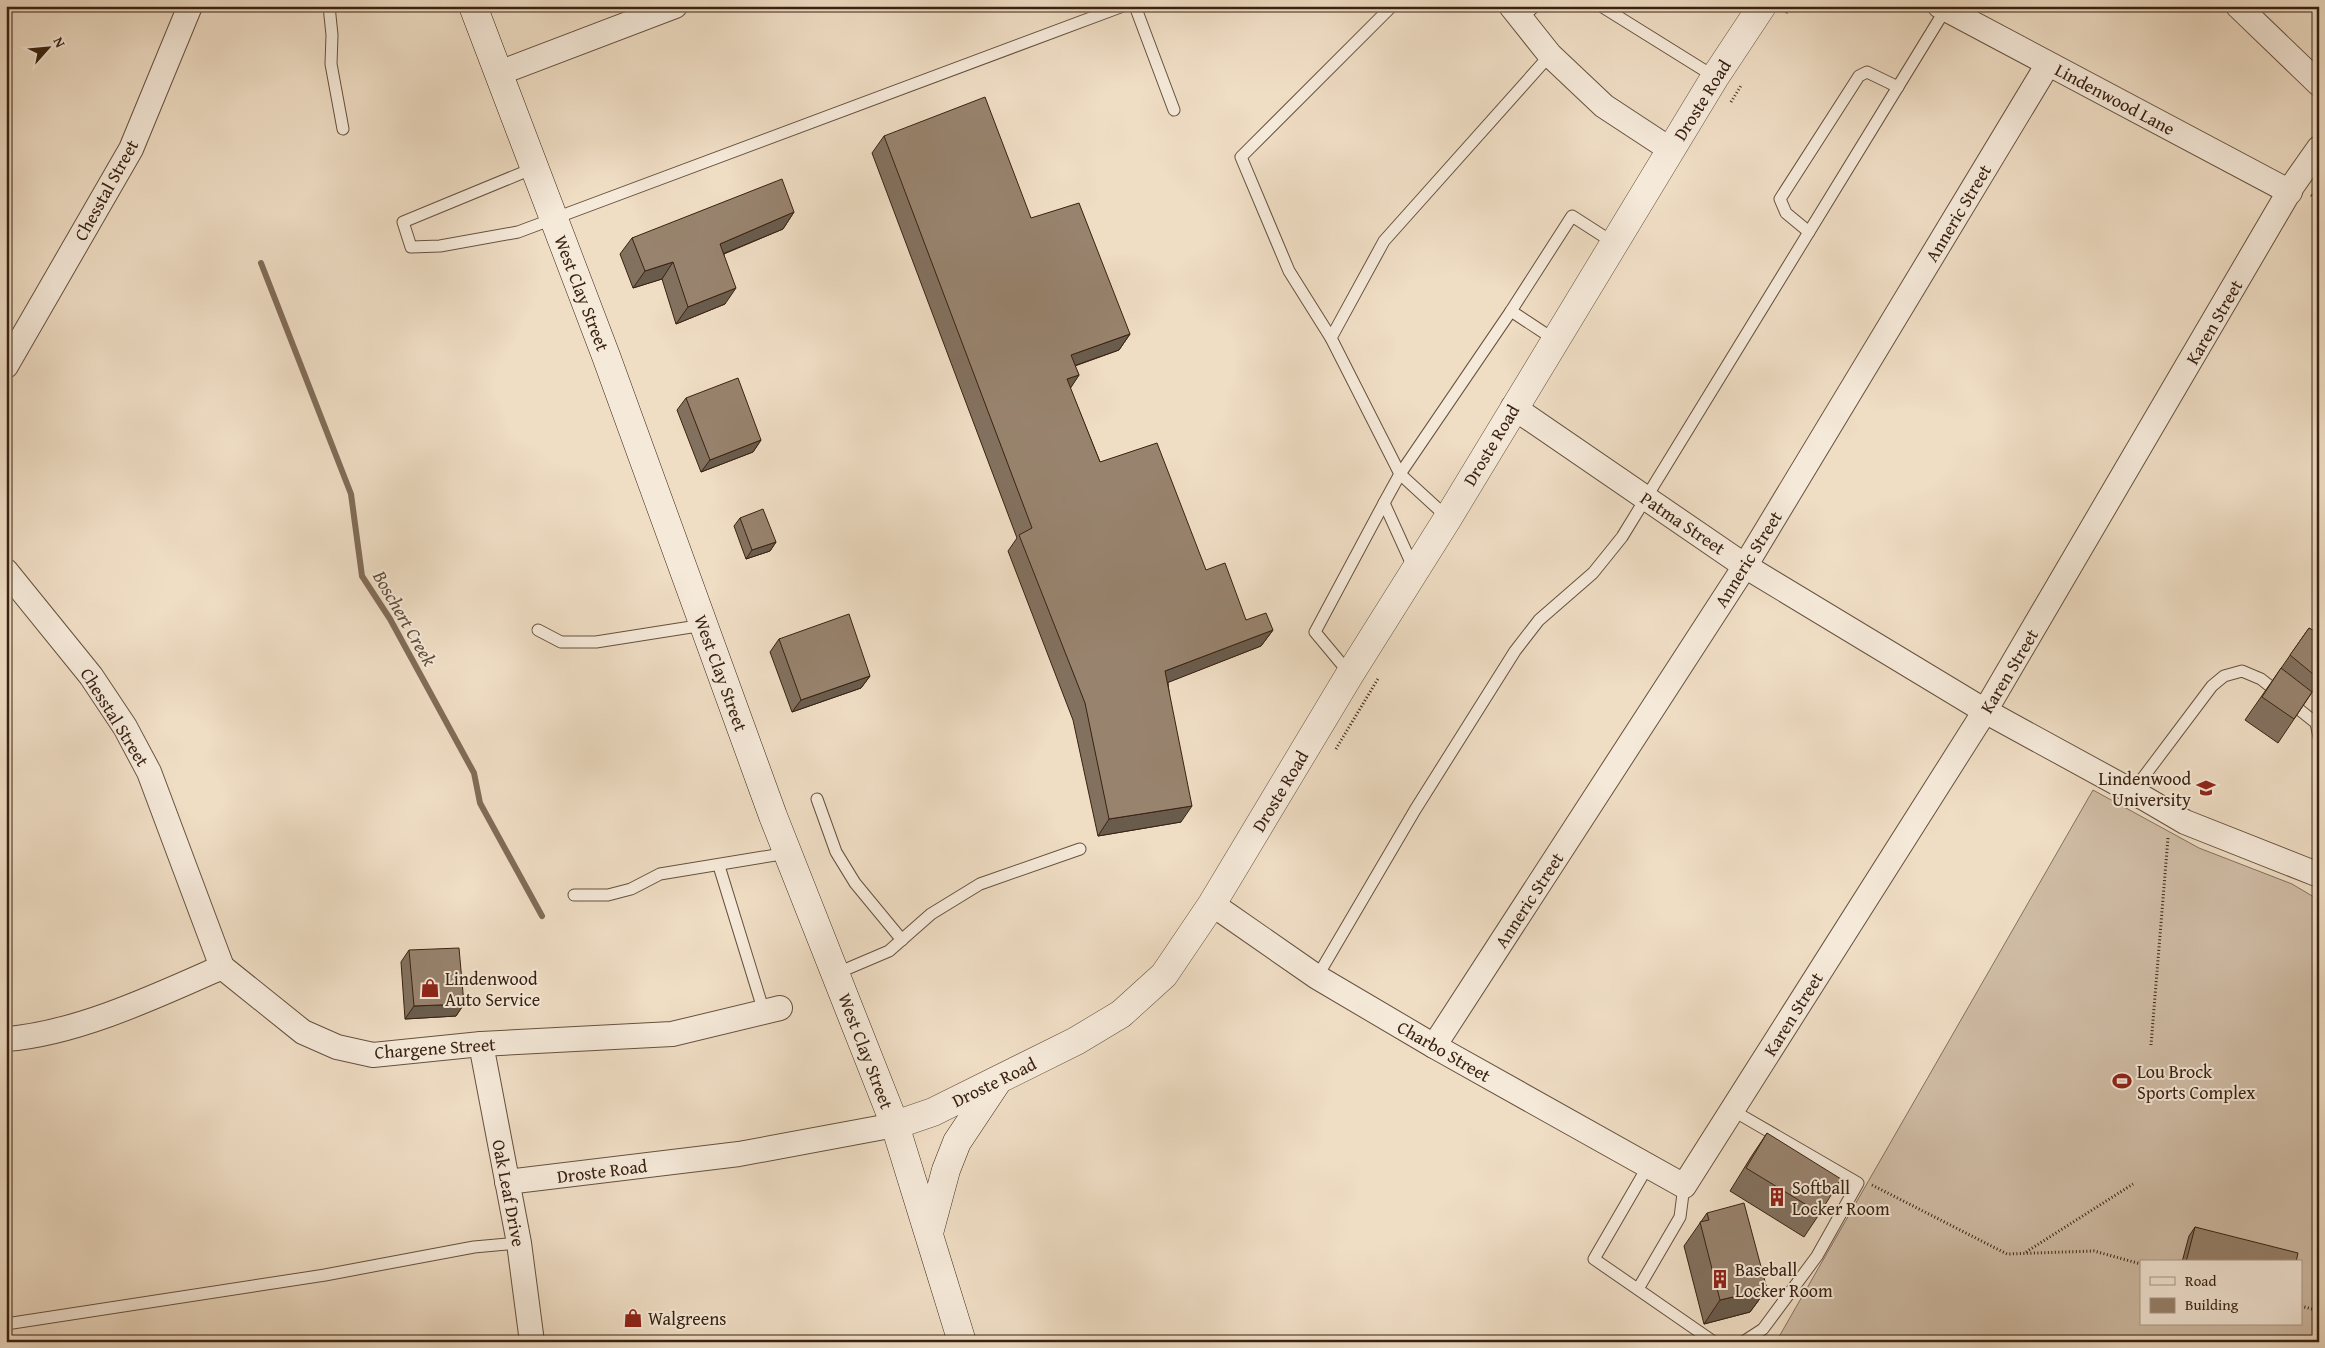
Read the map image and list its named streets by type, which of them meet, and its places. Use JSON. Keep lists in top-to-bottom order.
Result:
{
  "streets": {
    "main road": ["Droste Road", "West Clay Street"],
    "street": [
      "Lindenwood Lane",
      "Chesstal Street",
      "Anneric Street",
      "Karen Street",
      "Patma Street",
      "Chargene Street",
      "Charbo Street",
      "Oak Leaf Drive"
    ]
  },
  "crossings": [
    ["Lindenwood Lane", "Anneric Street"],
    ["Lindenwood Lane", "Karen Street"],
    ["Droste Road", "West Clay Street"],
    ["Droste Road", "Patma Street"],
    ["Droste Road", "Charbo Street"],
    ["Droste Road", "Oak Leaf Drive"],
    ["Chesstal Street", "Chargene Street"],
    ["Anneric Street", "Patma Street"],
    ["Anneric Street", "Charbo Street"],
    ["Karen Street", "Patma Street"],
    ["Karen Street", "Charbo Street"],
    ["Chargene Street", "Oak Leaf Drive"]
  ],
  "water": ["Boschert Creek"],
  "places": {
    "school or university": ["Lindenwood University"],
    "shop": ["Lindenwood Auto Service", "Walgreens"],
    "sports": ["Lou Brock Sports Complex"],
    "building": ["Softball Locker Room", "Baseball Locker Room"]
  },
  "legend": ["Road", "Building"],
  "north": "top right"
}
